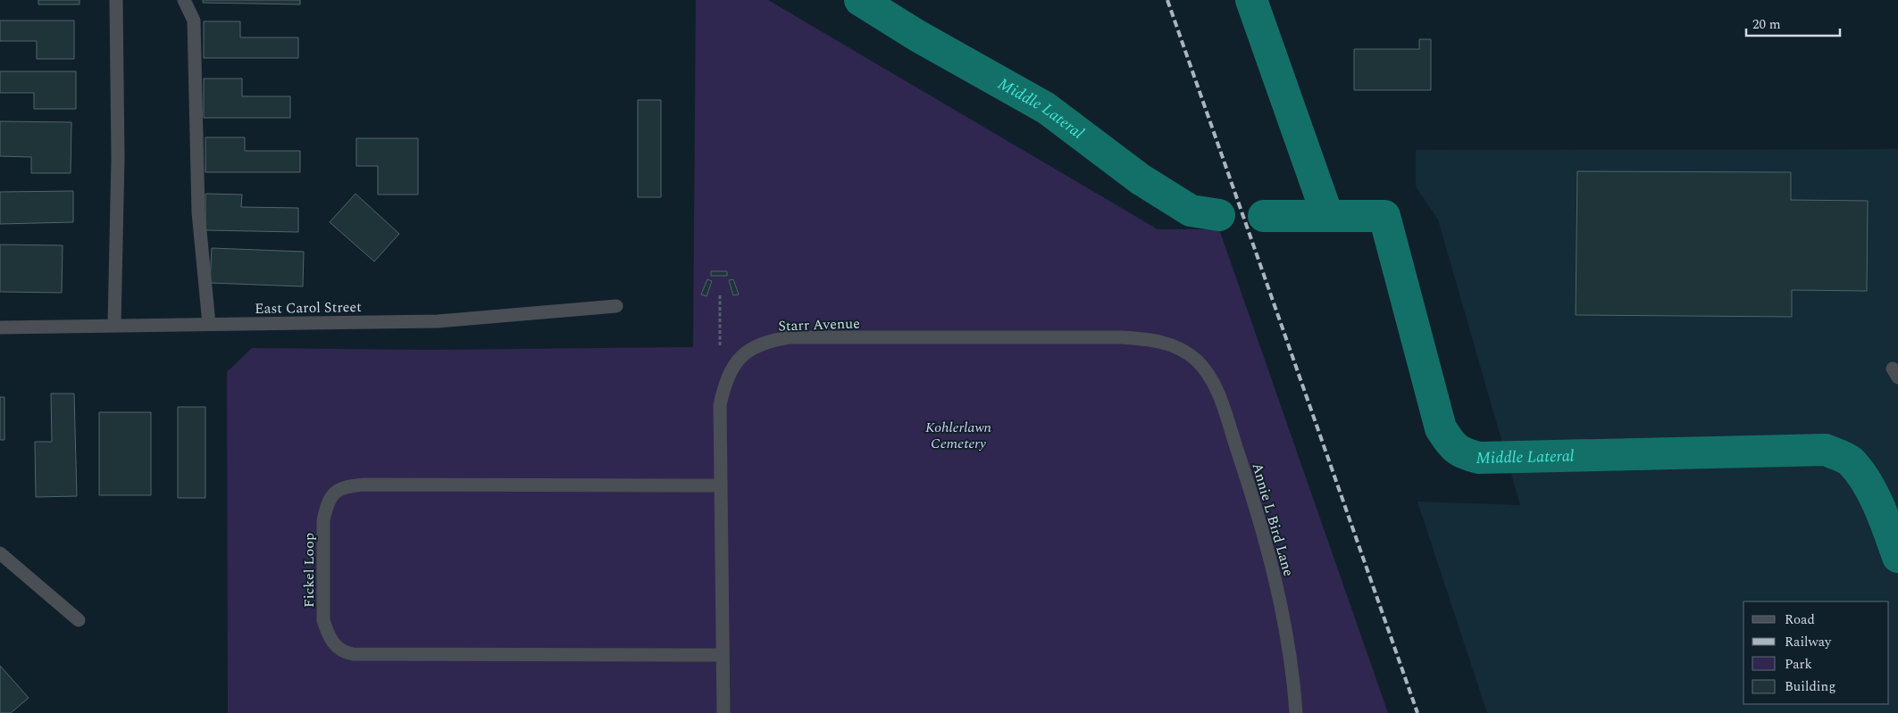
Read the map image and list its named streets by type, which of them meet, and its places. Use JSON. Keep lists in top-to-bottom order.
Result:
{
  "streets": {
    "street": [
      "East Carol Street",
      "Starr Avenue",
      "Annie L Bird Lane",
      "Fickel Loop"
    ]
  },
  "crossings": [
    ["Starr Avenue", "Annie L Bird Lane"],
    ["Starr Avenue", "Fickel Loop"]
  ],
  "water": ["Middle Lateral"],
  "parks": ["Kohlerlawn Cemetery"],
  "legend": [
    "Road",
    "Railway",
    "Park",
    "Building"
  ],
  "scale_bar": "20 m"
}
